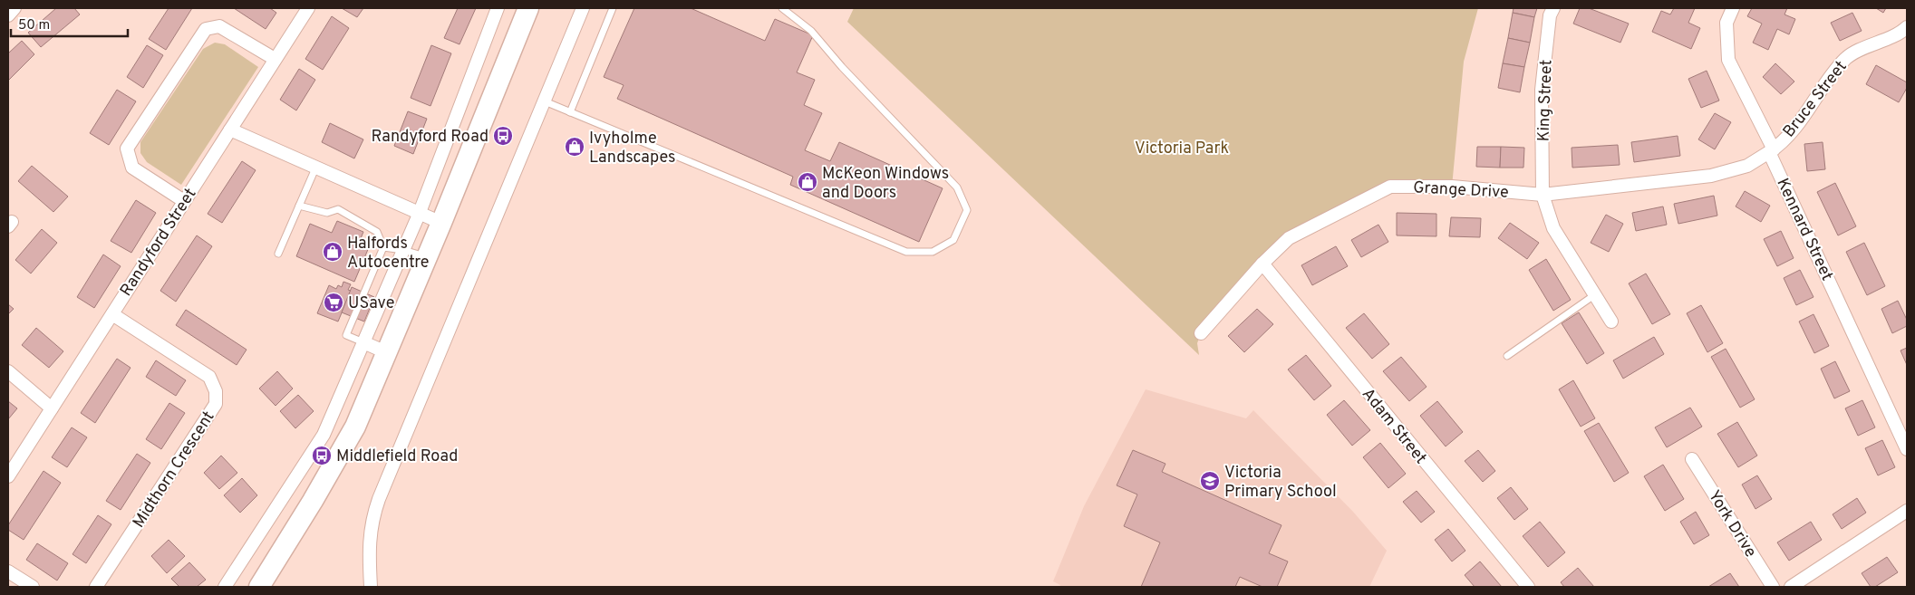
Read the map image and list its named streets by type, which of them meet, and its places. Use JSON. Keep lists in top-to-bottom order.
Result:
{
  "streets": {
    "street": [
      "Bruce Street",
      "King Street",
      "Grange Drive",
      "Kennard Street",
      "Randyford Street",
      "Adam Street",
      "Midthorn Crescent",
      "York Drive"
    ]
  },
  "crossings": [
    ["Bruce Street", "Grange Drive"],
    ["Bruce Street", "Kennard Street"],
    ["King Street", "Grange Drive"],
    ["Grange Drive", "Kennard Street"],
    ["Grange Drive", "Adam Street"],
    ["Randyford Street", "Midthorn Crescent"]
  ],
  "parks": ["Victoria Park"],
  "places": {
    "bus stop": ["Randyford Road", "Middlefield Road"],
    "shop": ["Ivyholme Landscapes", "McKeon Windows and Doors", "Halfords Autocentre"],
    "supermarket": ["USave"],
    "school or university": ["Victoria Primary School"]
  },
  "scale_bar": "50 m"
}
